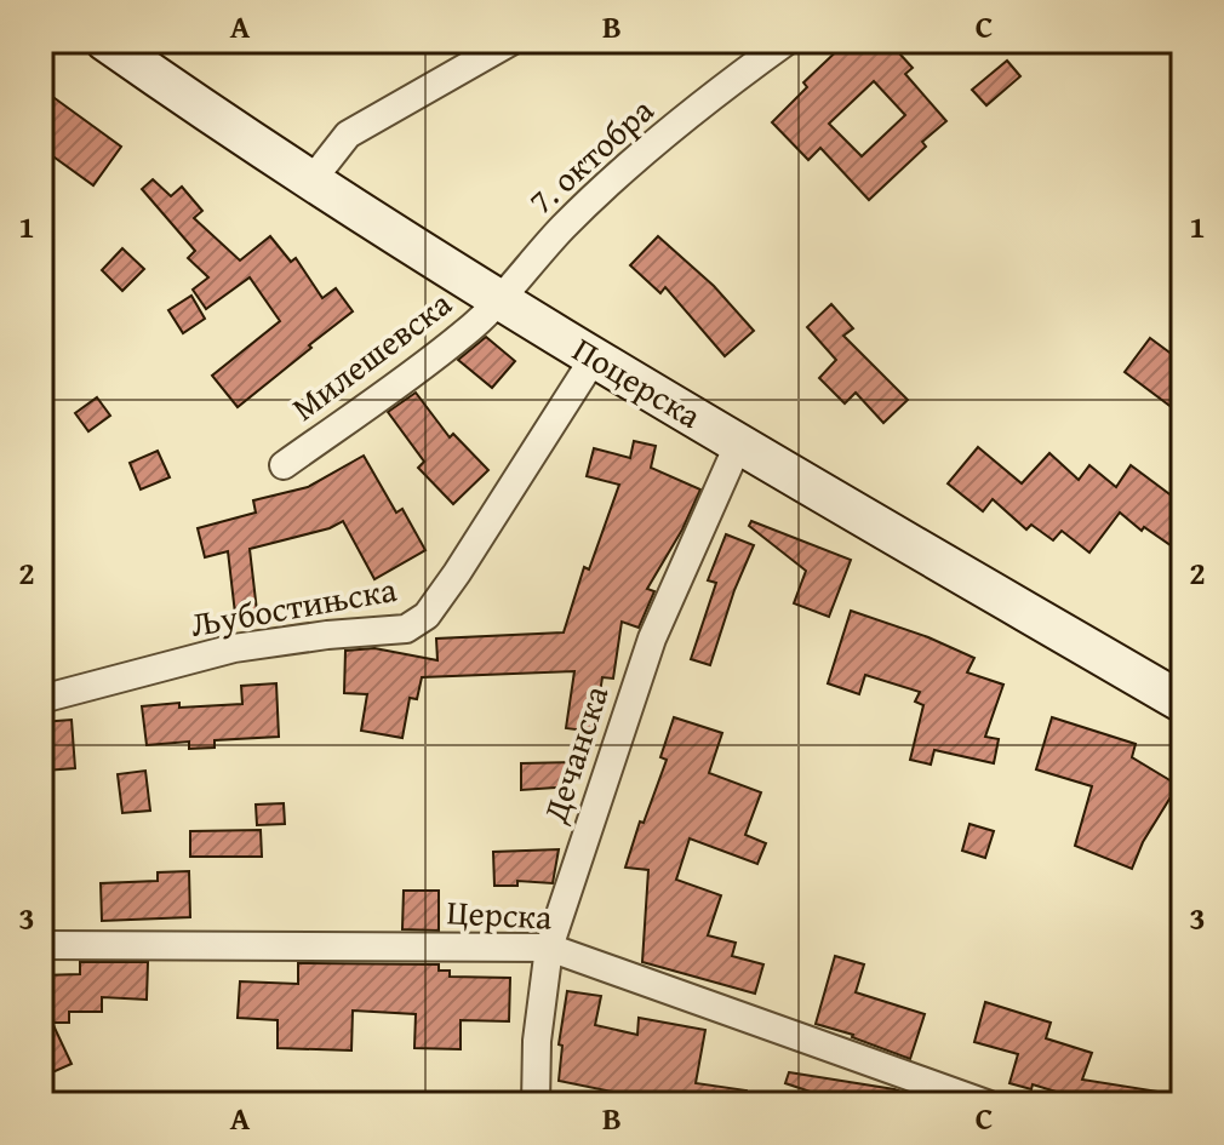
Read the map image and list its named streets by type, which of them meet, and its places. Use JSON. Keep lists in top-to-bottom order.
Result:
{
  "streets": {
    "main road": ["Поцерска"],
    "street": [
      "7. октобра",
      "Милешевска",
      "Љубостињска",
      "Дечанска",
      "Церска"
    ]
  },
  "crossings": [
    ["7. октобра", "Милешевска"],
    ["7. октобра", "Поцерска"],
    ["Милешевска", "Поцерска"],
    ["Поцерска", "Љубостињска"],
    ["Поцерска", "Дечанска"],
    ["Дечанска", "Церска"]
  ],
  "grid": {
    "columns": ["A", "B", "C"],
    "rows": ["1", "2", "3"]
  }
}
